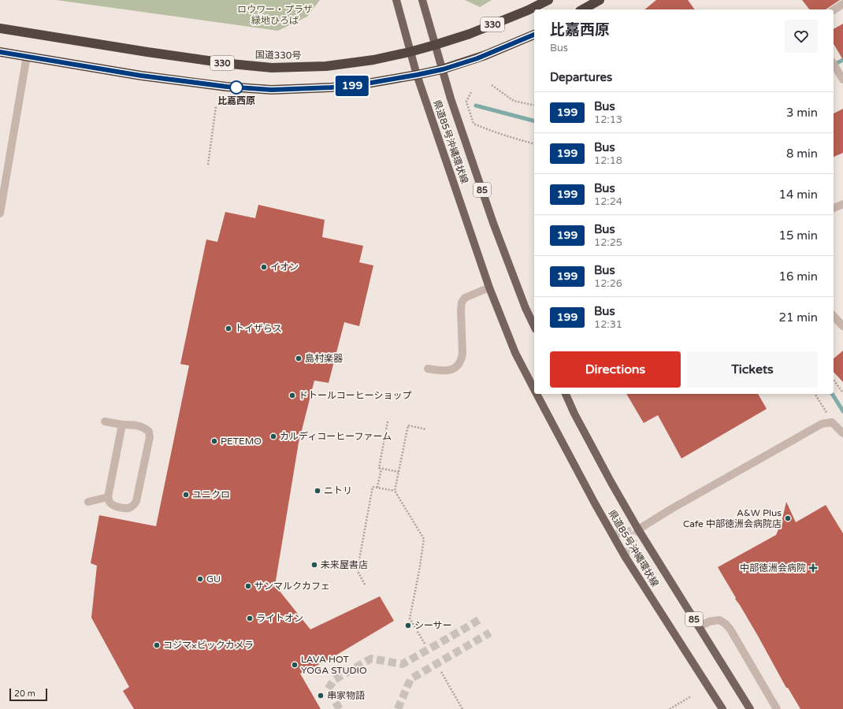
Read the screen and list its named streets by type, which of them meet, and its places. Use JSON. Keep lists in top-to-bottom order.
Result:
{
  "streets": {
    "highway": ["330", "国道330号"],
    "main road": ["県道85号沖縄環状線", "85"]
  },
  "crossings": [
    ["国道330号", "県道85号沖縄環状線"]
  ],
  "parks": ["ロウワー・プラザ 緑地ひろば"],
  "places": {
    "other": [
      "比嘉西原",
      "イオン",
      "トイザらス",
      "島村楽器",
      "ドトールコーヒーショップ",
      "カルディコーヒーファーム",
      "PETEMO",
      "ニトリ",
      "ユニクロ",
      "A&W Plus Cafe 中部徳洲会病院店",
      "未来屋書店",
      "GU",
      "サンマルクカフェ",
      "ライトオン",
      "シーサー",
      "コジマ×ビックカメラ",
      "LAVA HOT YOGA STUDIO",
      "串家物語"
    ],
    "health": ["中部徳洲会病院"]
  },
  "lines": ["bus line 199"],
  "scale_bar": "20 m",
  "page": {
    "on_map": "199",
    "heading": [
      ["比嘉西原", "Bus"],
      "Departures"
    ],
    "list": [
      {
        "mark": "199",
        "name": "Bus",
        "note": "12:13",
        "value": "3 min"
      },
      {
        "mark": "199",
        "name": "Bus",
        "note": "12:18",
        "value": "8 min"
      },
      {
        "mark": "199",
        "name": "Bus",
        "note": "12:24",
        "value": "14 min"
      },
      {
        "mark": "199",
        "name": "Bus",
        "note": "12:25",
        "value": "15 min"
      },
      {
        "mark": "199",
        "name": "Bus",
        "note": "12:26",
        "value": "16 min"
      },
      {
        "mark": "199",
        "name": "Bus",
        "note": "12:31",
        "value": "21 min"
      }
    ],
    "buttons": ["Directions", "Tickets"],
    "scale": "20 m"
  }
}
